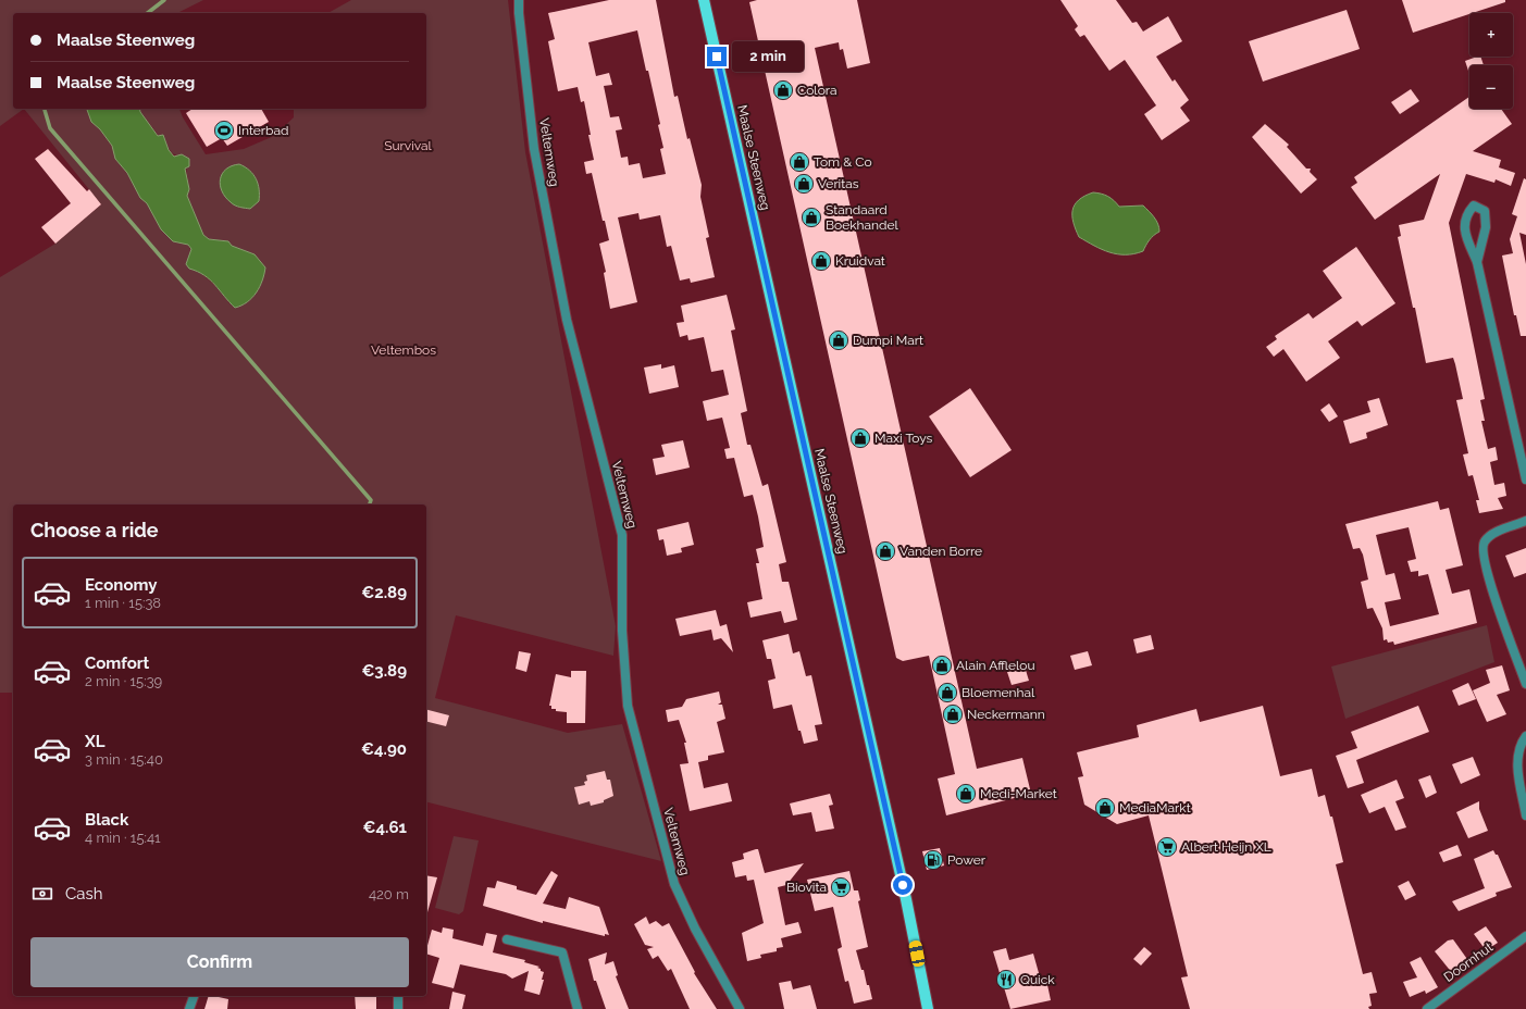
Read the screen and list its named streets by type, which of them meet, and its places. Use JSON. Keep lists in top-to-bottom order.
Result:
{
  "streets": {
    "main road": ["Maalse Steenweg"],
    "street": ["Veltemweg", "Doornhut"]
  },
  "parks": ["Survival", "Veltembos"],
  "places": {
    "shop": [
      "Colora",
      "Tom & Co",
      "Veritas",
      "Standaard Boekhandel",
      "Kruidvat",
      "Dumpi Mart",
      "Maxi Toys",
      "Vanden Borre",
      "Alain Afflelou",
      "Bloemenhal",
      "Neckermann",
      "Medi-Market",
      "MediaMarkt"
    ],
    "sports": ["Interbad"],
    "supermarket": ["Albert Heijn XL", "Biovita"],
    "fuel station": ["Power"],
    "restaurant": ["Quick"]
  },
  "page": {
    "map_buttons": ["+", "−"],
    "banner": ["Maalse Steenweg", "Maalse Steenweg"],
    "bubble": "2 min",
    "heading": "Choose a ride",
    "list": [
      {
        "name": "Economy",
        "note": "1 min · 15:38",
        "value": "€2.89"
      },
      {
        "name": "Comfort",
        "note": "2 min · 15:39",
        "value": "€3.89"
      },
      {
        "name": "XL",
        "note": "3 min · 15:40",
        "value": "€4.90"
      },
      {
        "name": "Black",
        "note": "4 min · 15:41",
        "value": "€4.61"
      }
    ],
    "pay": ["Cash", "420 m"],
    "buttons": "Confirm"
  }
}
